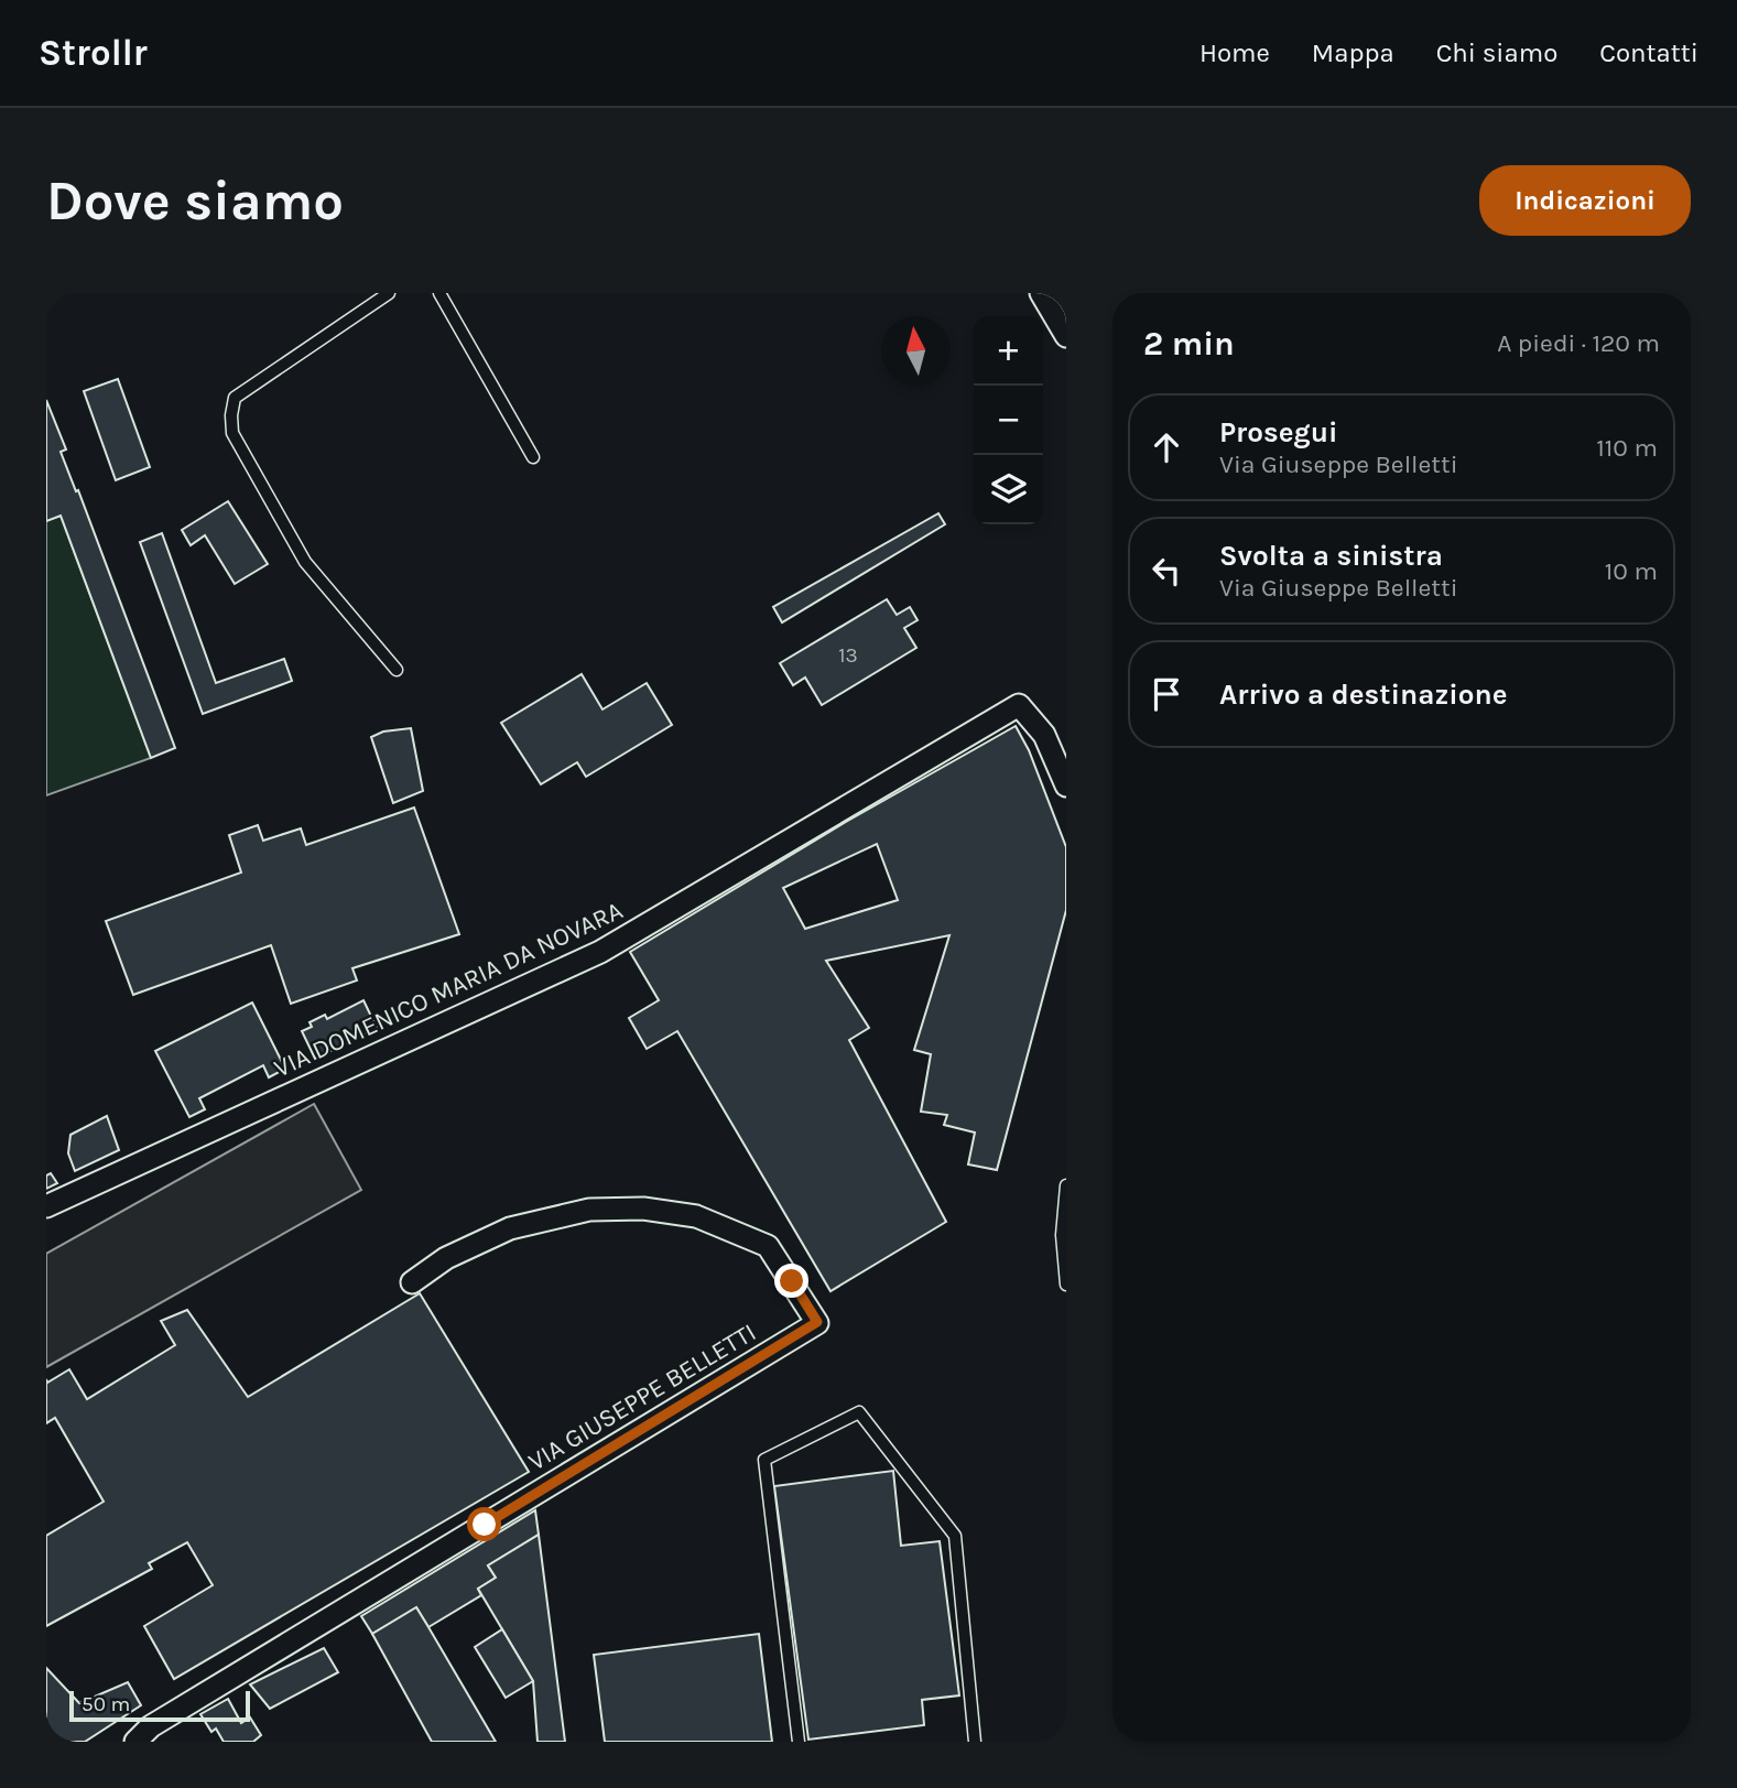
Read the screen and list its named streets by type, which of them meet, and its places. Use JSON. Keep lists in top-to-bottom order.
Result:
{
  "streets": {
    "street": ["VIA DOMENICO MARIA DA NOVARA", "VIA GIUSEPPE BELLETTI"]
  },
  "house_numbers": ["13"],
  "scale_bar": "50 m",
  "north": "top",
  "page": {
    "header": "Strollr",
    "nav": [
      "Home",
      "Mappa",
      "Chi siamo",
      "Contatti"
    ],
    "buttons": "Indicazioni",
    "title": "Dove siamo",
    "heading": ["2 min", "A piedi · 120 m"],
    "map_buttons": ["+", "−"],
    "list": [
      ["Prosegui", "Via Giuseppe Belletti", "110 m"],
      ["Svolta a sinistra", "Via Giuseppe Belletti", "10 m"],
      "Arrivo a destinazione"
    ],
    "scale": "50 m"
  }
}
